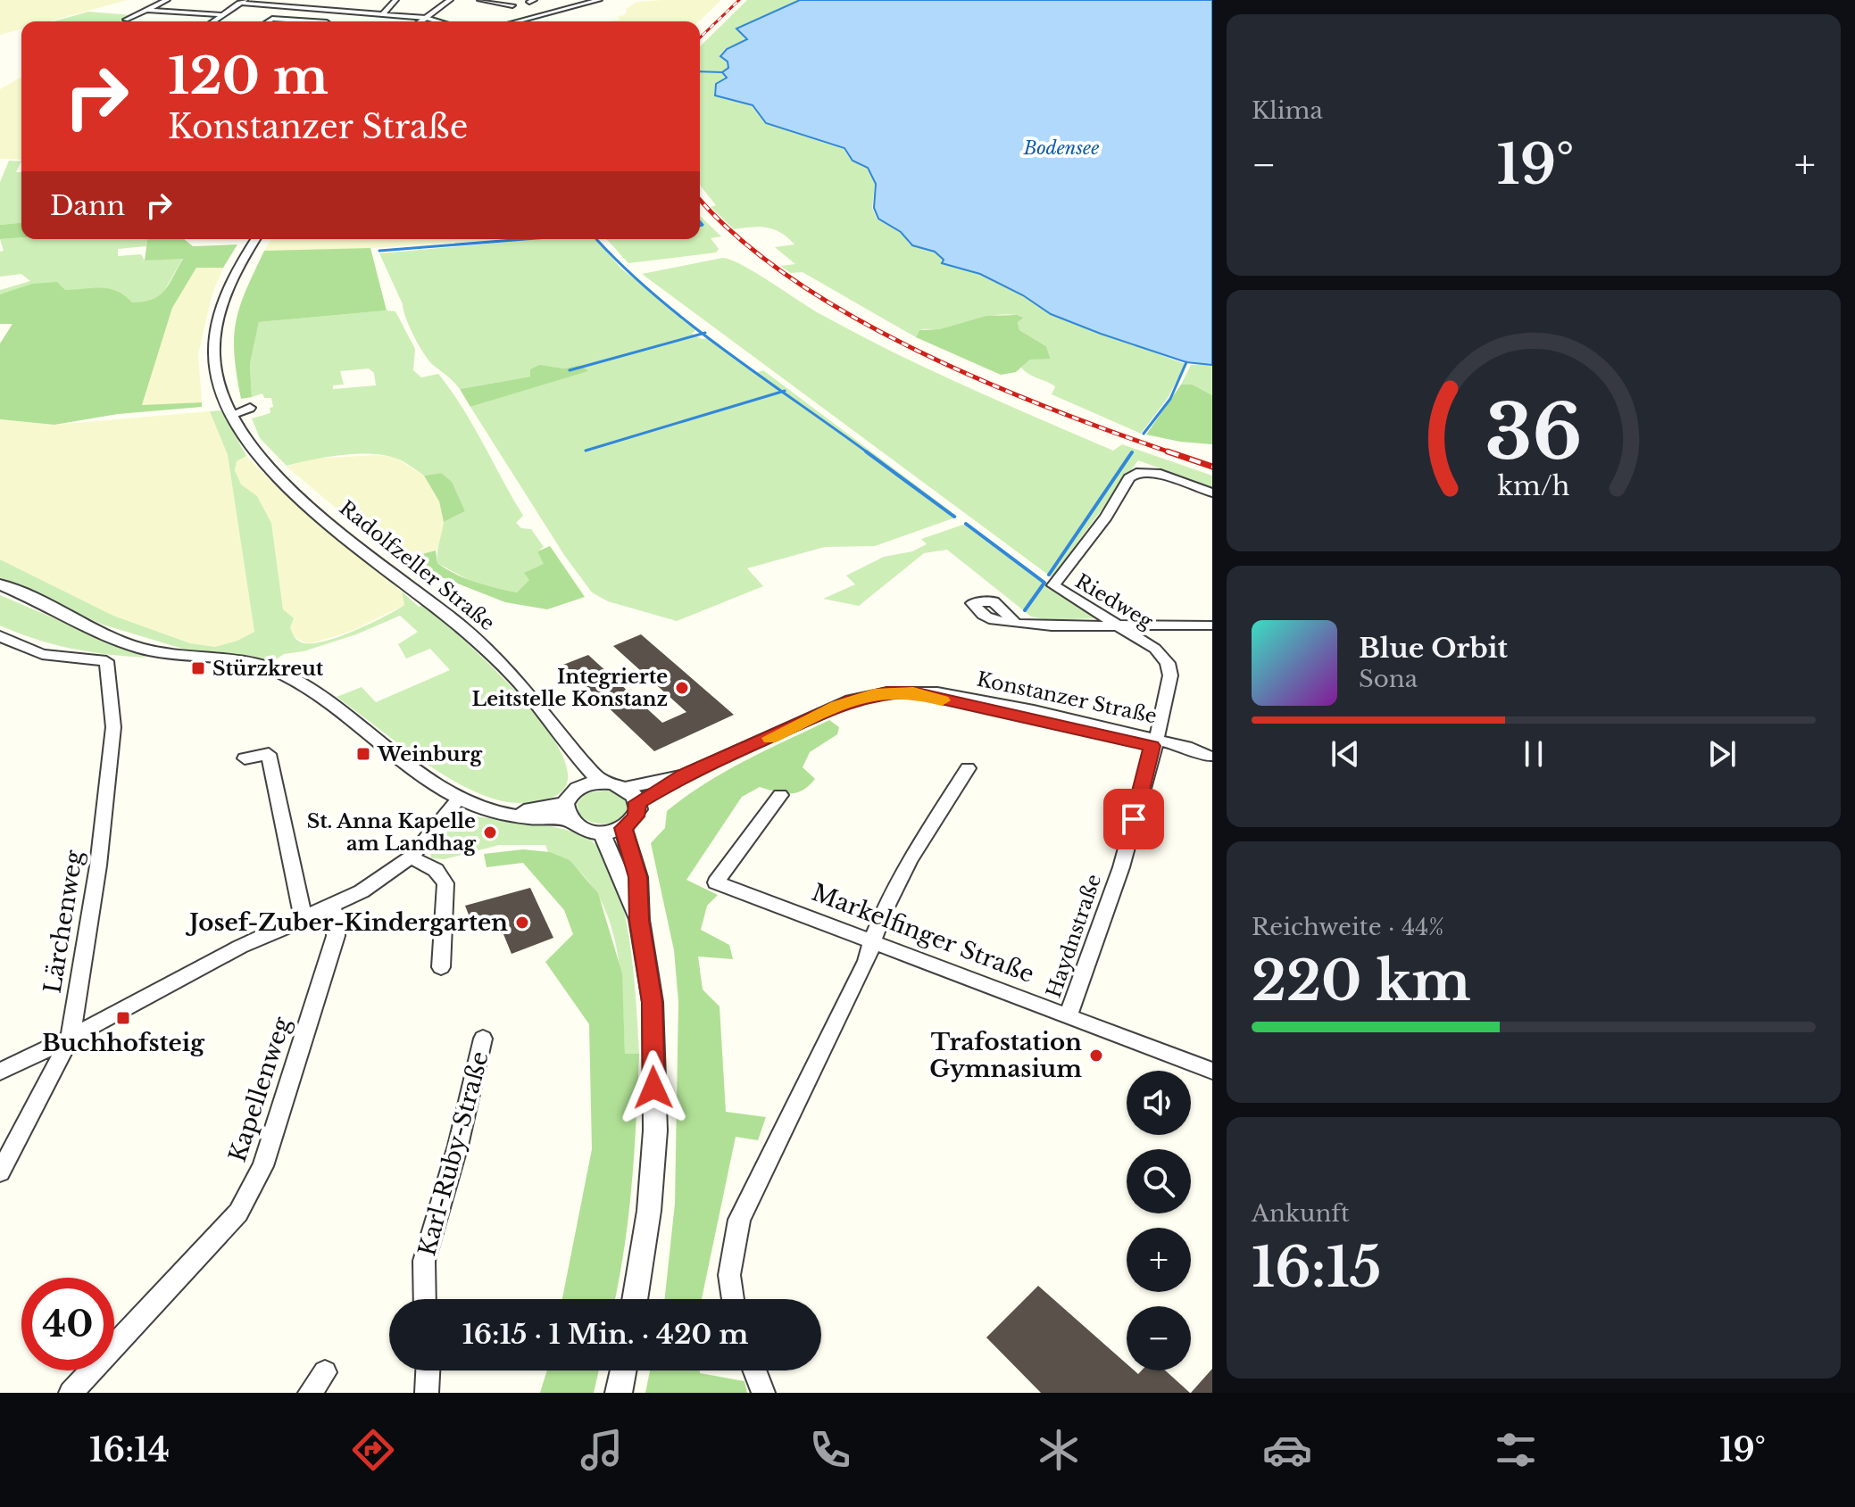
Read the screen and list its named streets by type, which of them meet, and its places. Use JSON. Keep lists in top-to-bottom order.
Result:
{
  "streets": {
    "street": [
      "Radolfzeller Straße",
      "Riedweg",
      "Konstanzer Straße",
      "Lärchenweg",
      "Markelfinger Straße",
      "Haydnstraße",
      "Kapellenweg",
      "Karl-Ruby-Straße"
    ]
  },
  "crossings": [
    ["Radolfzeller Straße", "Konstanzer Straße"],
    ["Riedweg", "Konstanzer Straße"],
    ["Riedweg", "Haydnstraße"],
    ["Konstanzer Straße", "Haydnstraße"],
    ["Markelfinger Straße", "Haydnstraße"]
  ],
  "water": ["Bodensee"],
  "places": {
    "transit": ["Stürzkreut", "Weinburg", "Buchhofsteig"],
    "other": [
      "Integrierte Leitstelle Konstanz",
      "St. Anna Kapelle am Landhag",
      "Josef-Zuber-Kindergarten",
      "Trafostation Gymnasium"
    ]
  },
  "page": {
    "tile": [
      "Klima",
      ["Reichweite · 44%", "220 km"],
      ["Ankunft", "16:15"]
    ],
    "turn": ["120 m", "Konstanzer Straße"],
    "heat": ["−", "19°", "+"],
    "then": "Dann",
    "song": ["Blue Orbit", "Sona"],
    "map_buttons": ["+", "−"],
    "limit": "40",
    "trip": "16:15 · 1 Min. · 420 m",
    "tabs": ["16:14", "19°"],
    "gauge": ["36", "km/h"]
  }
}
